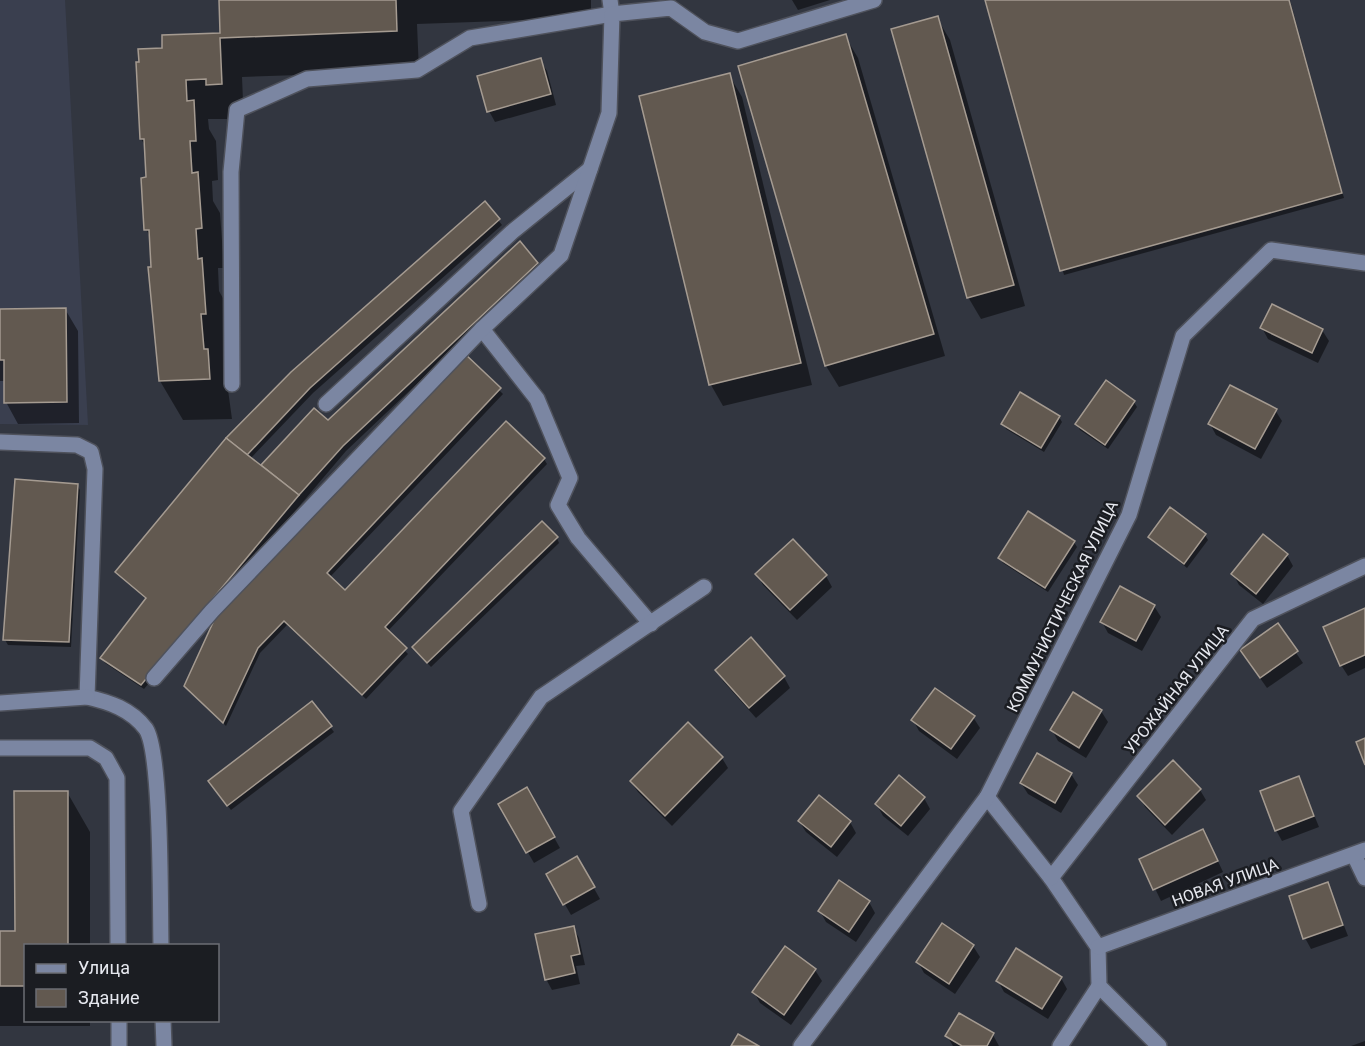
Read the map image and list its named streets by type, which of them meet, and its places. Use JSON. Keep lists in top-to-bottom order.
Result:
{
  "streets": {
    "street": ["КОММУНИСТИЧЕСКАЯ УЛИЦА", "УРОЖАЙНАЯ УЛИЦА", "НОВАЯ УЛИЦА"]
  },
  "legend": ["Улица", "Здание"]
}
